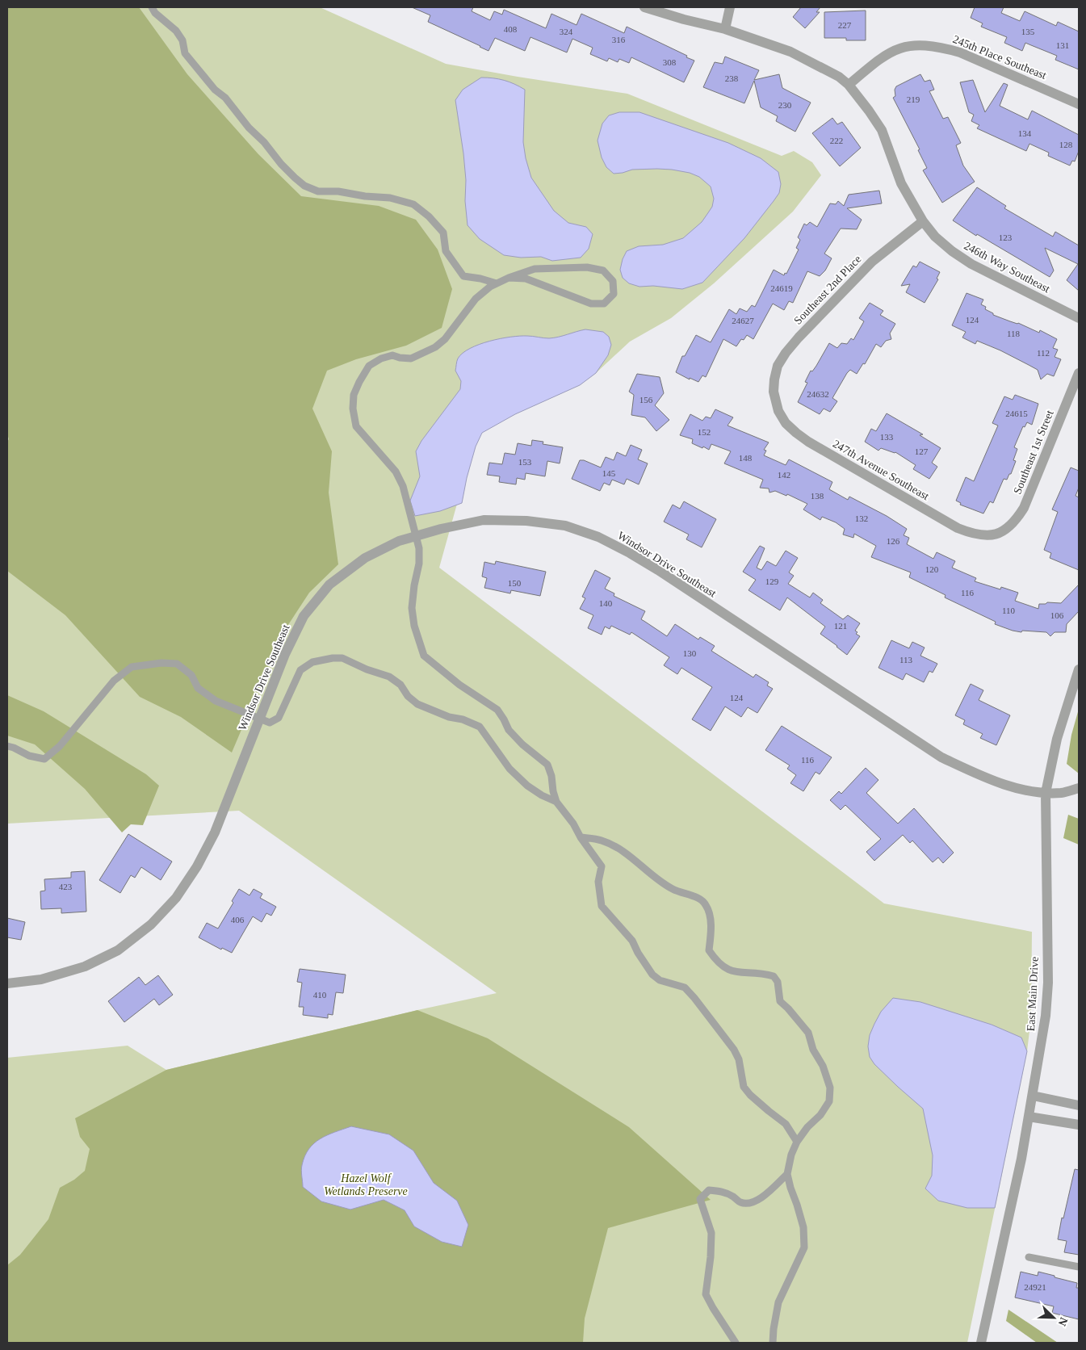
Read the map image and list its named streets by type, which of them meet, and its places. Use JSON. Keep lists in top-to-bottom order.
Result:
{
  "streets": {
    "street": [
      "245th Place Southeast",
      "246th Way Southeast",
      "Southeast 2nd Place",
      "Southeast 1st Street",
      "247th Avenue Southeast",
      "Windsor Drive Southeast",
      "East Main Drive"
    ]
  },
  "crossings": [
    ["245th Place Southeast", "246th Way Southeast"],
    ["246th Way Southeast", "Southeast 2nd Place"],
    ["Southeast 2nd Place", "247th Avenue Southeast"],
    ["Southeast 1st Street", "247th Avenue Southeast"],
    ["Windsor Drive Southeast", "East Main Drive"]
  ],
  "parks": ["Hazel Wolf Wetlands Preserve"],
  "house_numbers": [
    "227",
    "408",
    "324",
    "135",
    "316",
    "131",
    "308",
    "238",
    "219",
    "230",
    "134",
    "222",
    "128",
    "123",
    "24619",
    "124",
    "24627",
    "118",
    "112",
    "24632",
    "156",
    "24615",
    "152",
    "133",
    "127",
    "148",
    "153",
    "145",
    "142",
    "138",
    "132",
    "126",
    "120",
    "129",
    "150",
    "116",
    "140",
    "110",
    "106",
    "121",
    "130",
    "113",
    "124",
    "116",
    "423",
    "406",
    "410",
    "24921"
  ],
  "north": "bottom right"
}
